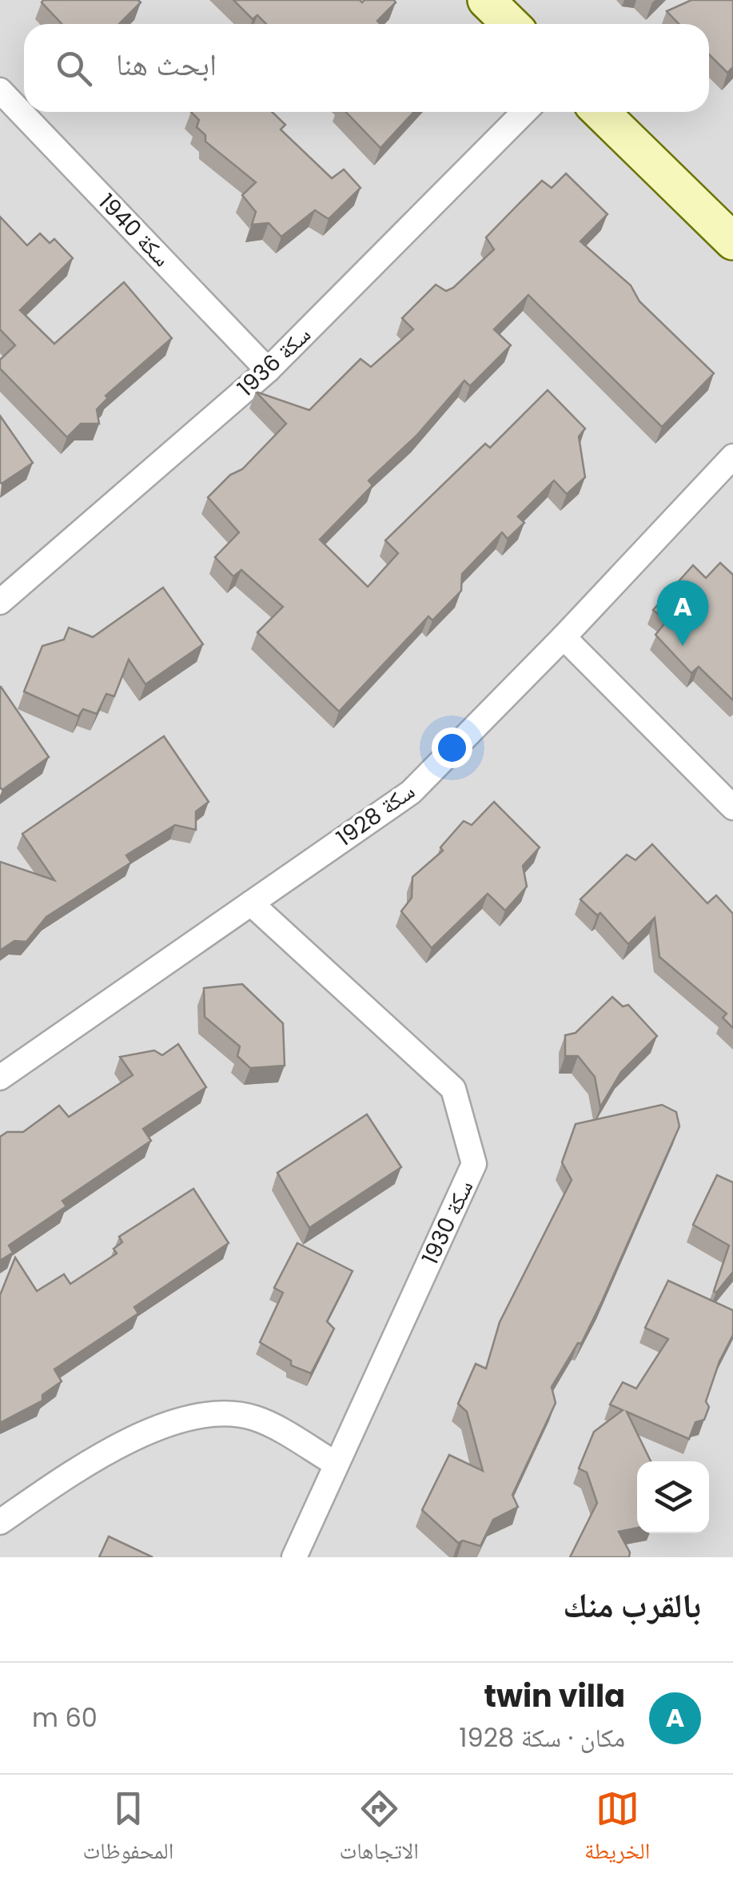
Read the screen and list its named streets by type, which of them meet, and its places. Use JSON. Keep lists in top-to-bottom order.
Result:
{
  "streets": {
    "street": [
      "سكة 1940",
      "سكة 1936",
      "سكة 1928",
      "سكة 1930"
    ]
  },
  "crossings": [
    ["سكة 1940", "سكة 1936"],
    ["سكة 1928", "سكة 1930"]
  ],
  "page": {
    "search": "ابحث هنا",
    "pins": "A",
    "heading": "بالقرب منك",
    "list": [
      {
        "mark": "A",
        "name": "twin villa",
        "note": "مكان · سكة 1928",
        "value": "60 m"
      }
    ],
    "nav": ["الخريطة", "الاتجاهات", "المحفوظات"]
  }
}
